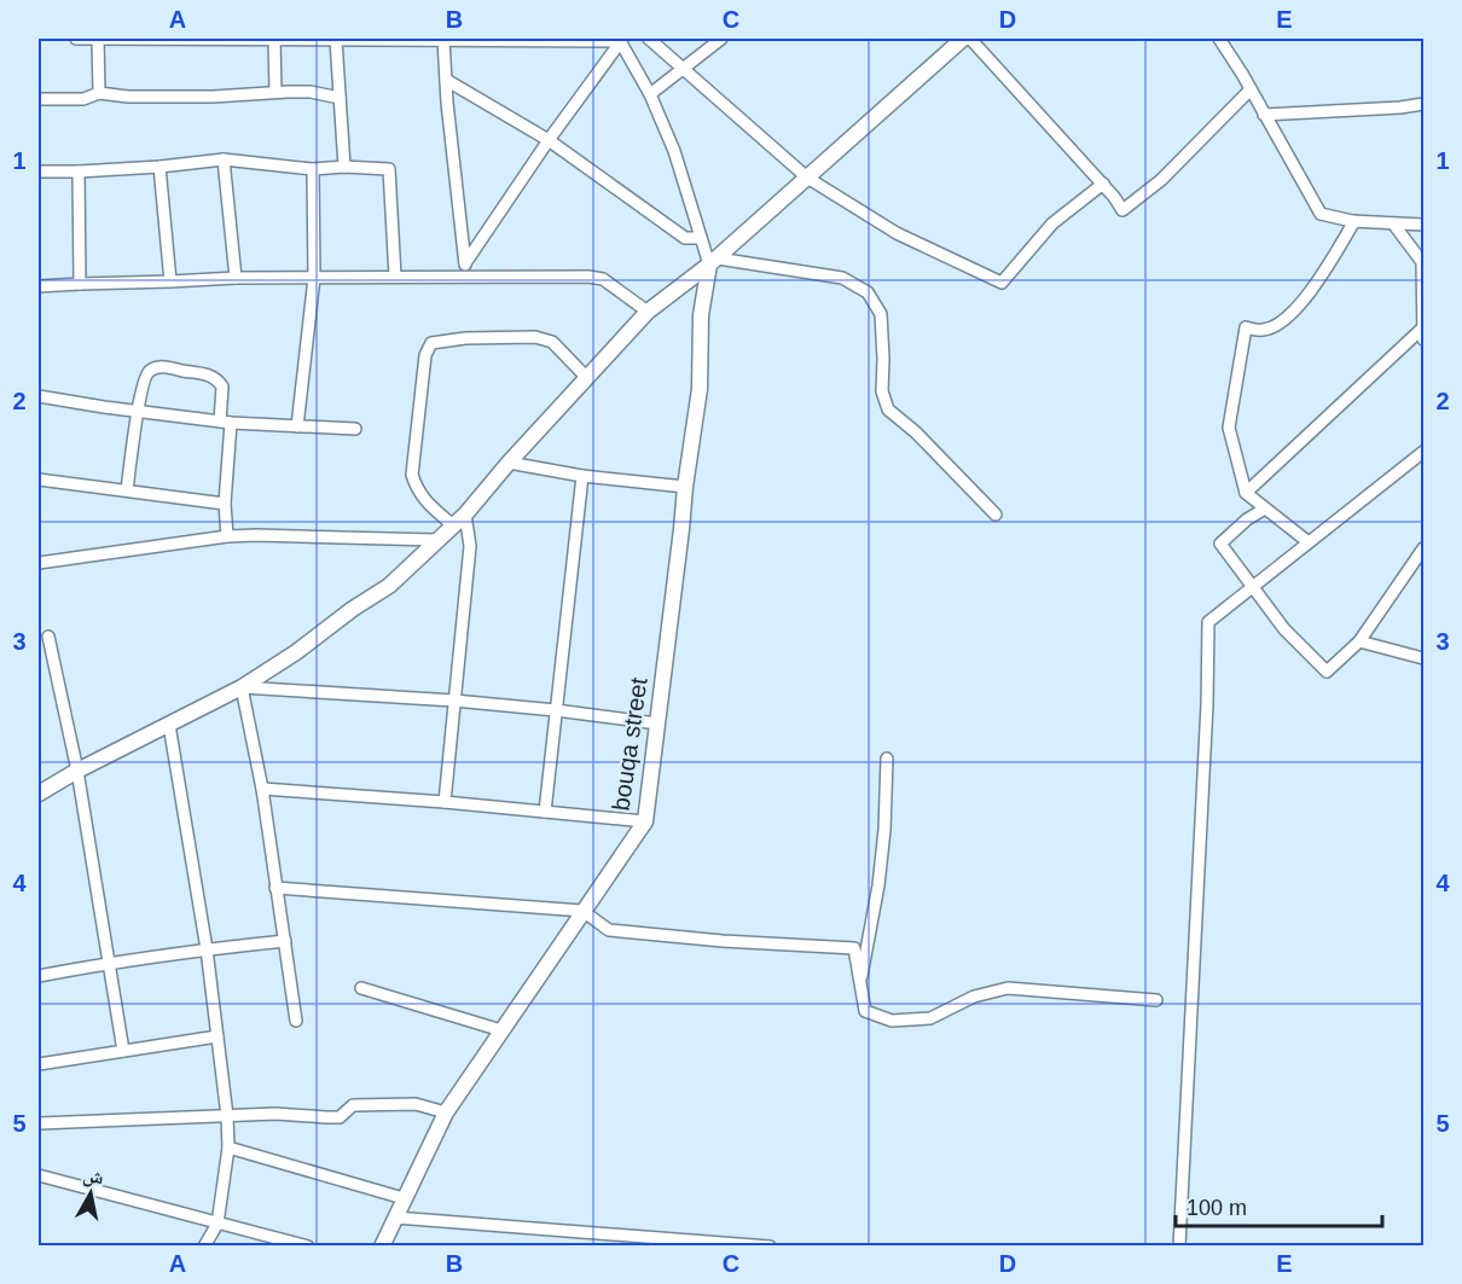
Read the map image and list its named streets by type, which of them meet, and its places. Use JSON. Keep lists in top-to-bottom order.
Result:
{
  "streets": {
    "street": ["bouqa street"]
  },
  "scale_bar": "100 m",
  "north": "top",
  "grid": {
    "columns": [
      "A",
      "B",
      "C",
      "D",
      "E"
    ],
    "rows": [
      "1",
      "2",
      "3",
      "4",
      "5"
    ]
  }
}
